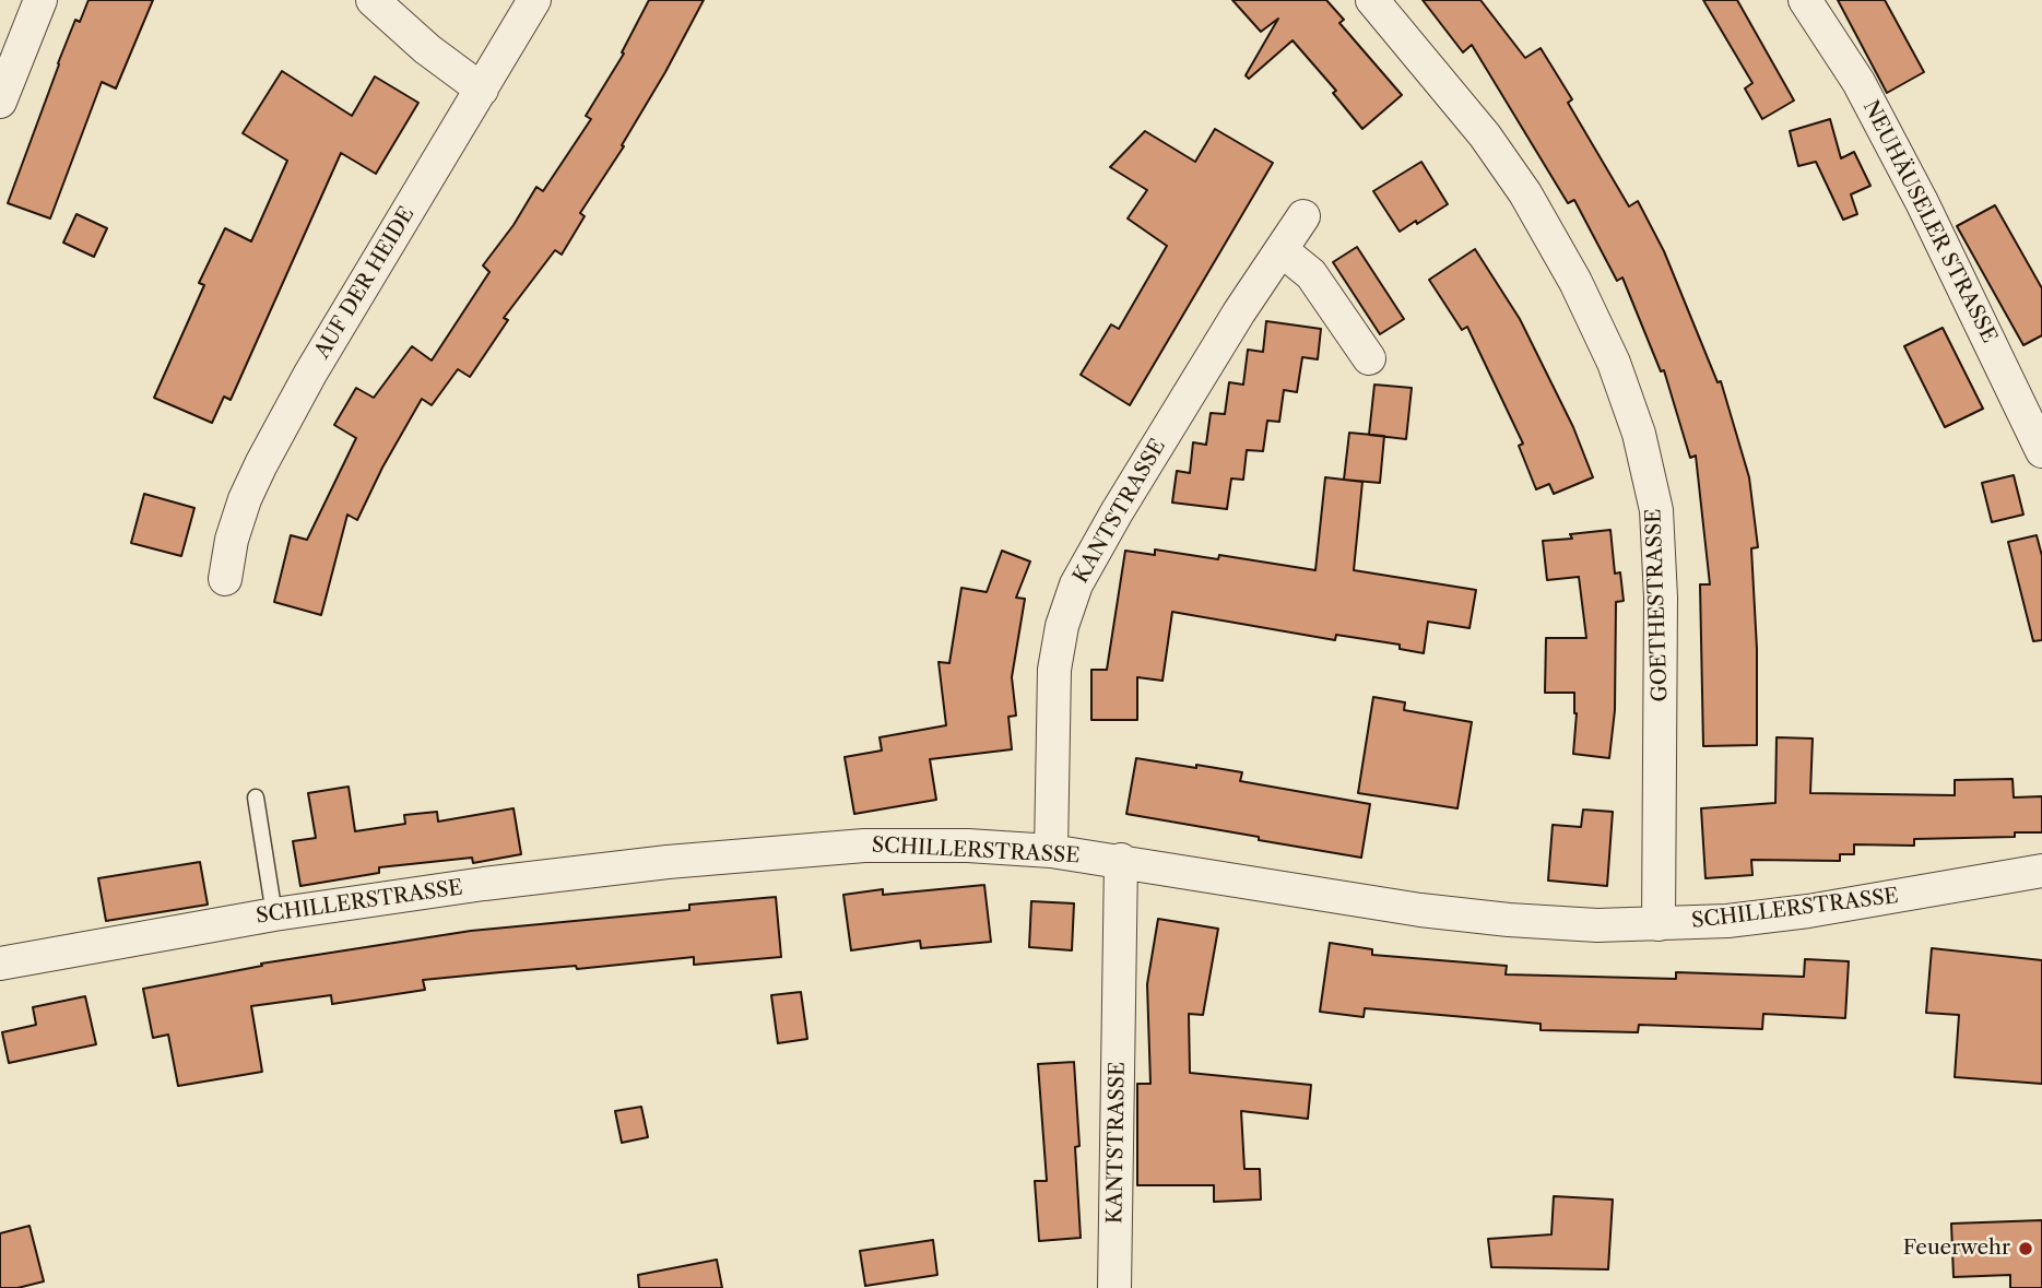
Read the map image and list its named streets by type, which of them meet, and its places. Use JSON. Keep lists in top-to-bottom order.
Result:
{
  "streets": {
    "street": [
      "NEUHÄUSELER STRASSE",
      "AUF DER HEIDE",
      "KANTSTRASSE",
      "GOETHESTRASSE",
      "SCHILLERSTRASSE"
    ]
  },
  "crossings": [
    ["KANTSTRASSE", "SCHILLERSTRASSE"],
    ["GOETHESTRASSE", "SCHILLERSTRASSE"]
  ],
  "places": ["Feuerwehr"]
}
